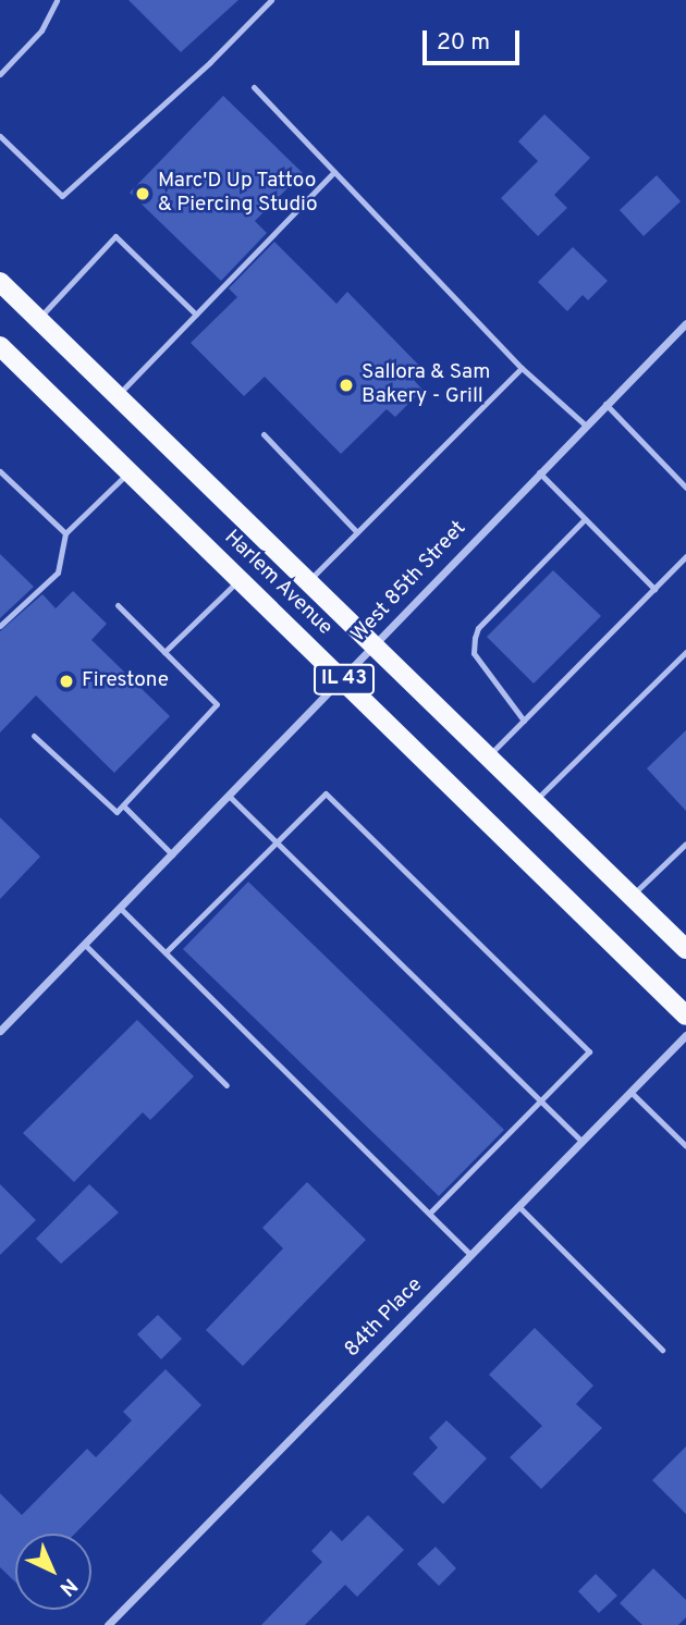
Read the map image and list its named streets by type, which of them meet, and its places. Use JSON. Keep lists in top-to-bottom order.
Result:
{
  "streets": {
    "main road": ["Harlem Avenue", "IL 43"],
    "street": ["West 85th Street", "84th Place"]
  },
  "crossings": [
    ["West 85th Street", "Harlem Avenue"]
  ],
  "places": ["Marc'D Up Tattoo & Piercing Studio", "Sallora & Sam Bakery - Grill", "Firestone"],
  "scale_bar": "20 m",
  "north": "bottom right"
}
